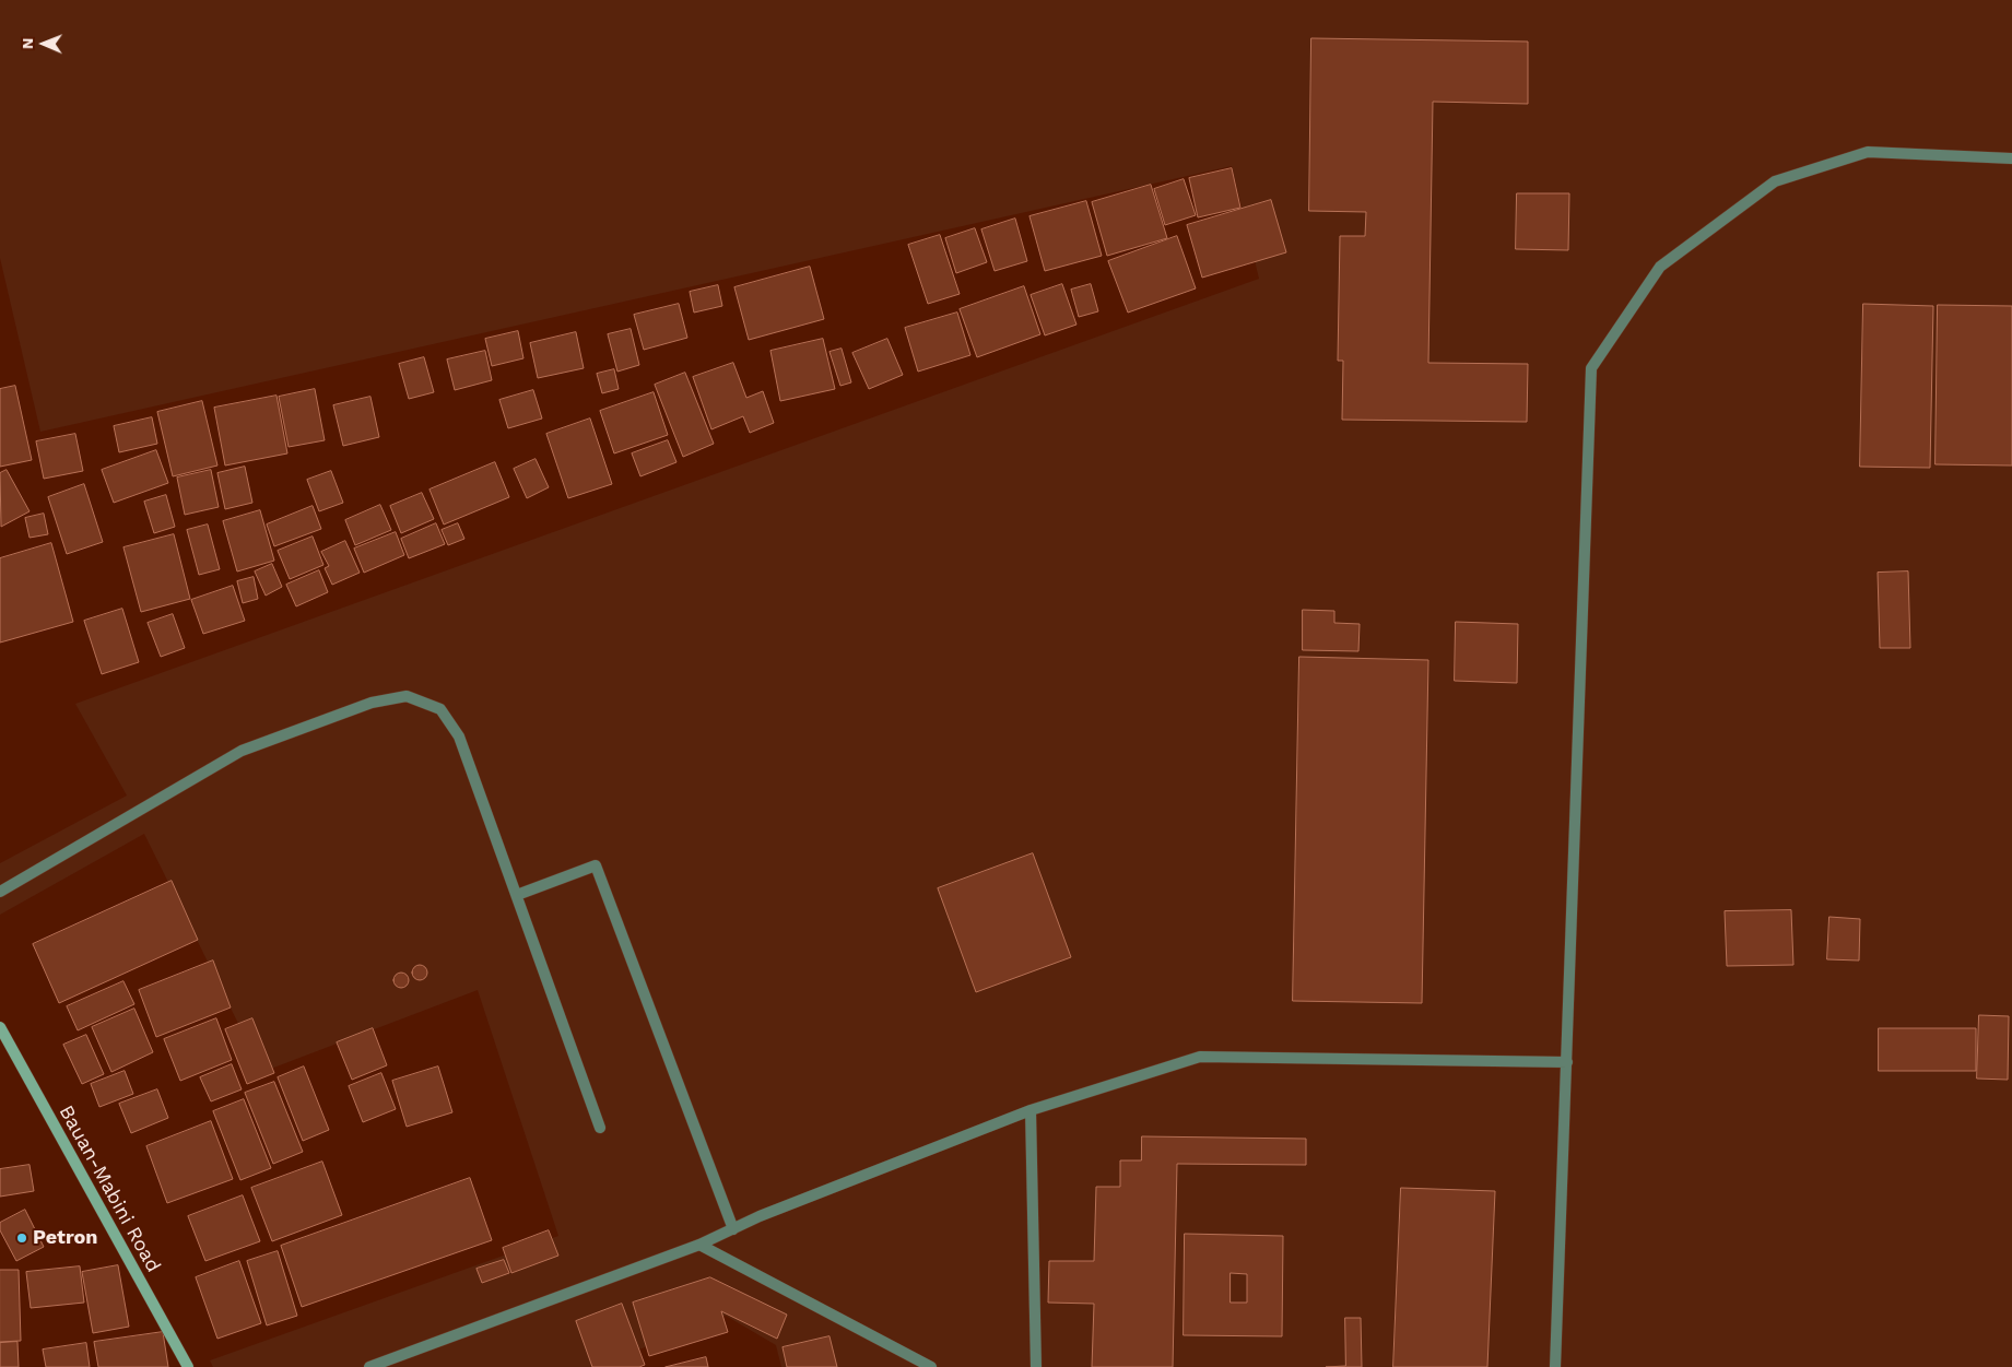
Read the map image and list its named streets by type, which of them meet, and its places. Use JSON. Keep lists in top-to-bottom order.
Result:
{
  "streets": {
    "main road": ["Bauan-Mabini Road"]
  },
  "places": ["Petron"],
  "north": "left"
}
